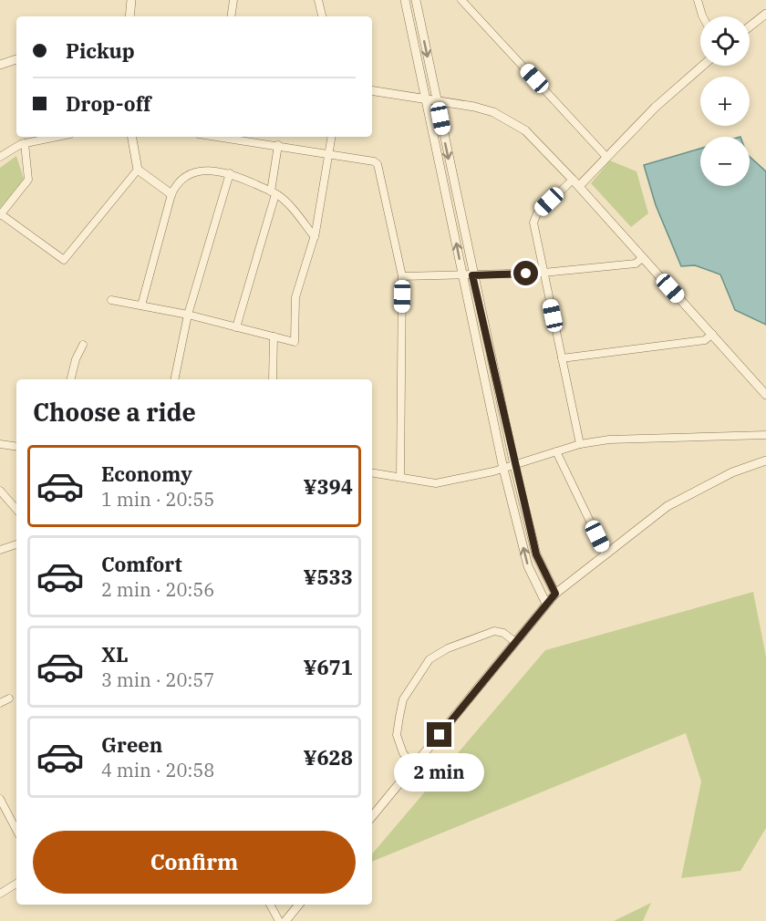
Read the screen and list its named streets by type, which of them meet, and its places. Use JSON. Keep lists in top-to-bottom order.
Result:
{
  "page": {
    "map_buttons": ["+", "−"],
    "banner": ["Pickup", "Drop-off"],
    "heading": "Choose a ride",
    "list": [
      {
        "name": "Economy",
        "note": "1 min · 20:55",
        "value": "¥394"
      },
      {
        "name": "Comfort",
        "note": "2 min · 20:56",
        "value": "¥533"
      },
      {
        "name": "XL",
        "note": "3 min · 20:57",
        "value": "¥671"
      },
      {
        "name": "Green",
        "note": "4 min · 20:58",
        "value": "¥628"
      }
    ],
    "bubble": "2 min",
    "buttons": "Confirm"
  }
}
